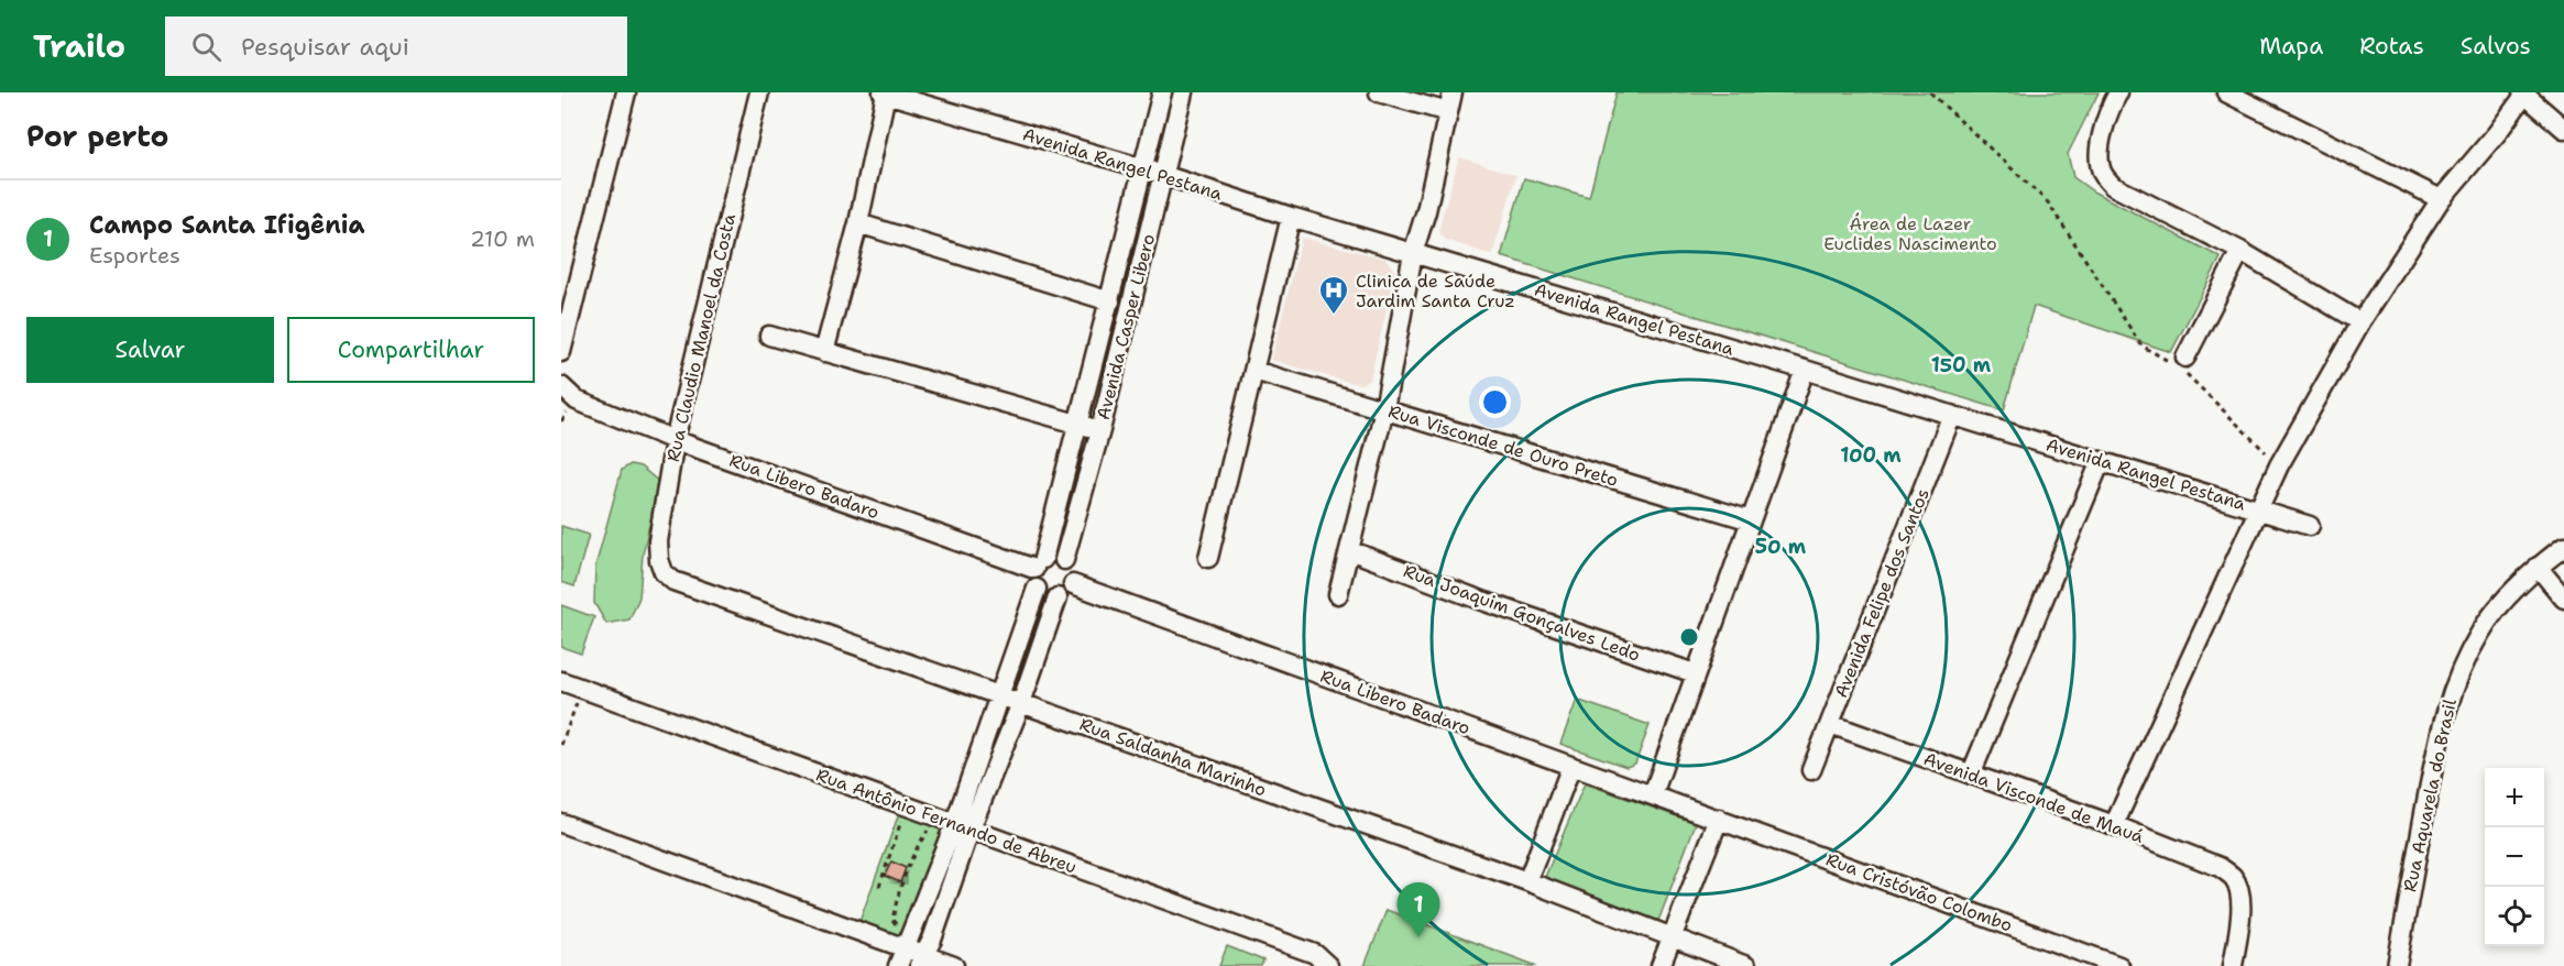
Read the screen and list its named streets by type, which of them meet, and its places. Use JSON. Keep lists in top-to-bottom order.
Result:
{
  "streets": {
    "street": [
      "Avenida Rangel Pestana",
      "Avenida Casper Libero",
      "Rua Claudio Manoel da Costa",
      "Rua Visconde de Ouro Preto",
      "Rua Libero Badaro",
      "Avenida Felipe dos Santos",
      "Rua Joaquim Gonçalves Ledo",
      "Rua Saldanha Marinho",
      "Rua Aquarela do Brasil",
      "Avenida Visconde de Mauá",
      "Rua Antônio Fernando de Abreu",
      "Rua Cristóvão Colombo"
    ]
  },
  "crossings": [
    ["Avenida Rangel Pestana", "Avenida Casper Libero"],
    ["Avenida Rangel Pestana", "Avenida Felipe dos Santos"],
    ["Avenida Casper Libero", "Rua Libero Badaro"],
    ["Rua Claudio Manoel da Costa", "Rua Libero Badaro"],
    ["Rua Claudio Manoel da Costa", "Rua Saldanha Marinho"],
    ["Rua Libero Badaro", "Rua Cristóvão Colombo"],
    ["Avenida Felipe dos Santos", "Avenida Visconde de Mauá"]
  ],
  "parks": ["Área de Lazer Euclides Nascimento"],
  "places": {
    "hospital": ["Clinica de Saúde Jardim Santa Cruz"]
  },
  "page": {
    "header": "Trailo",
    "search": "Pesquisar aqui",
    "nav": ["Mapa", "Rotas", "Salvos"],
    "heading": "Por perto",
    "list": [
      {
        "mark": "1",
        "name": "Campo Santa Ifigênia",
        "note": "Esportes",
        "value": "210 m"
      }
    ],
    "buttons": ["Salvar", "Compartilhar"],
    "map_buttons": ["+", "−"],
    "pins": "1"
  },
  "rings": ["150 m", "100 m", "50 m"]
}
